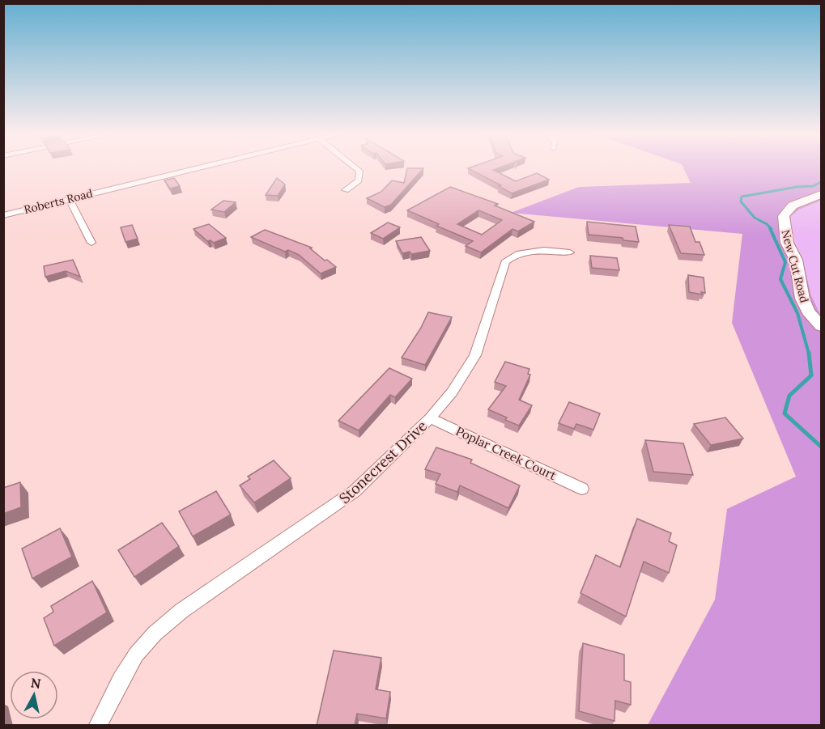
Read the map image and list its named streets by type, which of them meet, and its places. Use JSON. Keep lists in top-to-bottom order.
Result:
{
  "streets": {
    "street": [
      "Roberts Road",
      "New Cut Road",
      "Poplar Creek Court",
      "Stonecrest Drive"
    ]
  },
  "crossings": [
    ["Poplar Creek Court", "Stonecrest Drive"]
  ],
  "north": "top"
}
